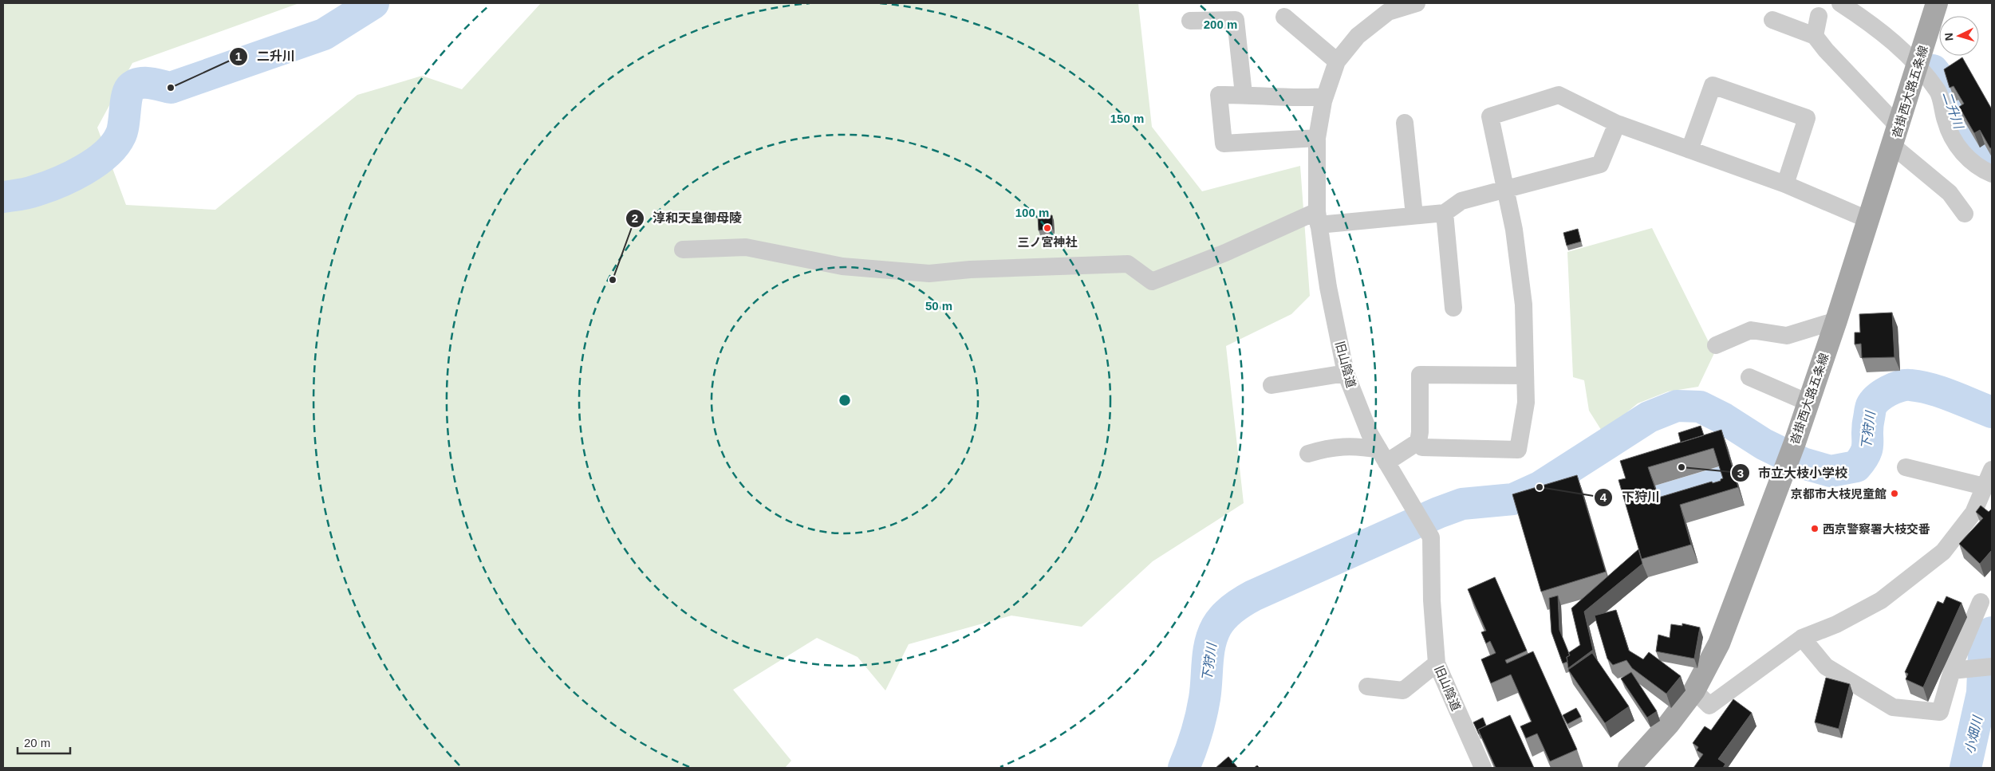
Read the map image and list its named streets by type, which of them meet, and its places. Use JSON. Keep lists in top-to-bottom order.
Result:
{
  "streets": {
    "main road": ["沓掛西大路五条線"],
    "street": ["旧山陰道"]
  },
  "water": ["二升川", "下狩川", "小畑川"],
  "places": [
    "二升川",
    "三ノ宮神社",
    "淳和天皇御母陵",
    "市立大枝小学校",
    "下狩川",
    "京都市大枝児童館",
    "西京警察署大枝交番"
  ],
  "scale_bar": "20 m",
  "north": "left",
  "rings": [
    "200 m",
    "150 m",
    "100 m",
    "50 m"
  ]
}
